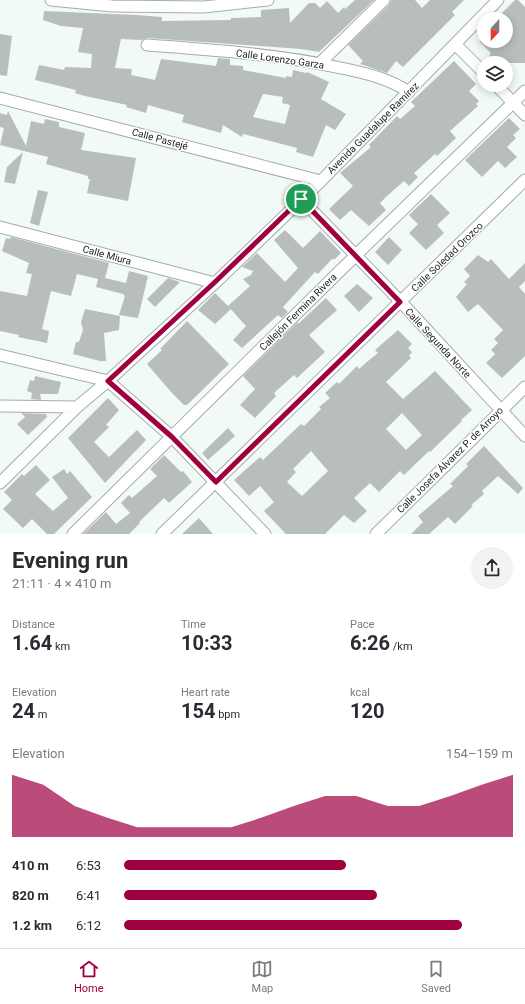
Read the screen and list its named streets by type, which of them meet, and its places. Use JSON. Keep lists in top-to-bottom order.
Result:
{
  "streets": {
    "street": [
      "Calle Lorenzo Garza",
      "Avenida Guadalupe Ramírez",
      "Calle Pastejé",
      "Calle Miura",
      "Calle Soledad Orozco",
      "Callejón Fermina Rivera",
      "Calle Segunda Norte",
      "Calle Josefa Álvarez P. de Arroyo"
    ]
  },
  "crossings": [
    ["Calle Lorenzo Garza", "Avenida Guadalupe Ramírez"],
    ["Avenida Guadalupe Ramírez", "Calle Pastejé"],
    ["Avenida Guadalupe Ramírez", "Calle Miura"],
    ["Avenida Guadalupe Ramírez", "Calle Segunda Norte"],
    ["Calle Soledad Orozco", "Calle Segunda Norte"],
    ["Callejón Fermina Rivera", "Calle Segunda Norte"],
    ["Calle Segunda Norte", "Calle Josefa Álvarez P. de Arroyo"]
  ],
  "north": "bottom",
  "page": {
    "heading": ["Evening run", "21:11 · 4 × 410 m"],
    "stats": [
      ["Distance", "1.64 km"],
      ["Time", "10:33"],
      ["Pace", "6:26 /km"],
      ["Elevation", "24 m"],
      ["Heart rate", "154 bpm"],
      ["kcal", "120"]
    ],
    "chart": ["Elevation", "154–159 m"],
    "list": [
      {
        "name": "410 m",
        "note": "6:53"
      },
      {
        "name": "820 m",
        "note": "6:41"
      },
      {
        "name": "1.2 km",
        "note": "6:12"
      }
    ],
    "tabs": ["Home", "Map", "Saved"]
  }
}
